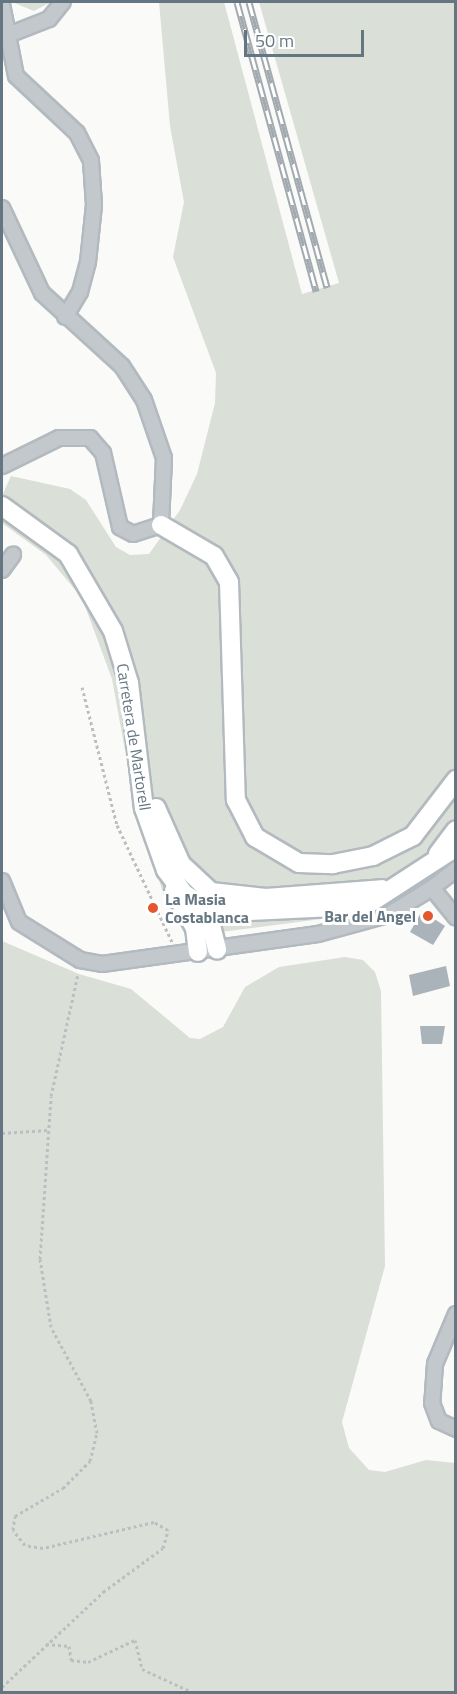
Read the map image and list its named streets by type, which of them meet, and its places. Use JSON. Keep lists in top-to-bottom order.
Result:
{
  "streets": {
    "main road": ["Carretera de Martorell"]
  },
  "places": ["La Masia Costablanca", "Bar del Angel"],
  "scale_bar": "50 m"
}
